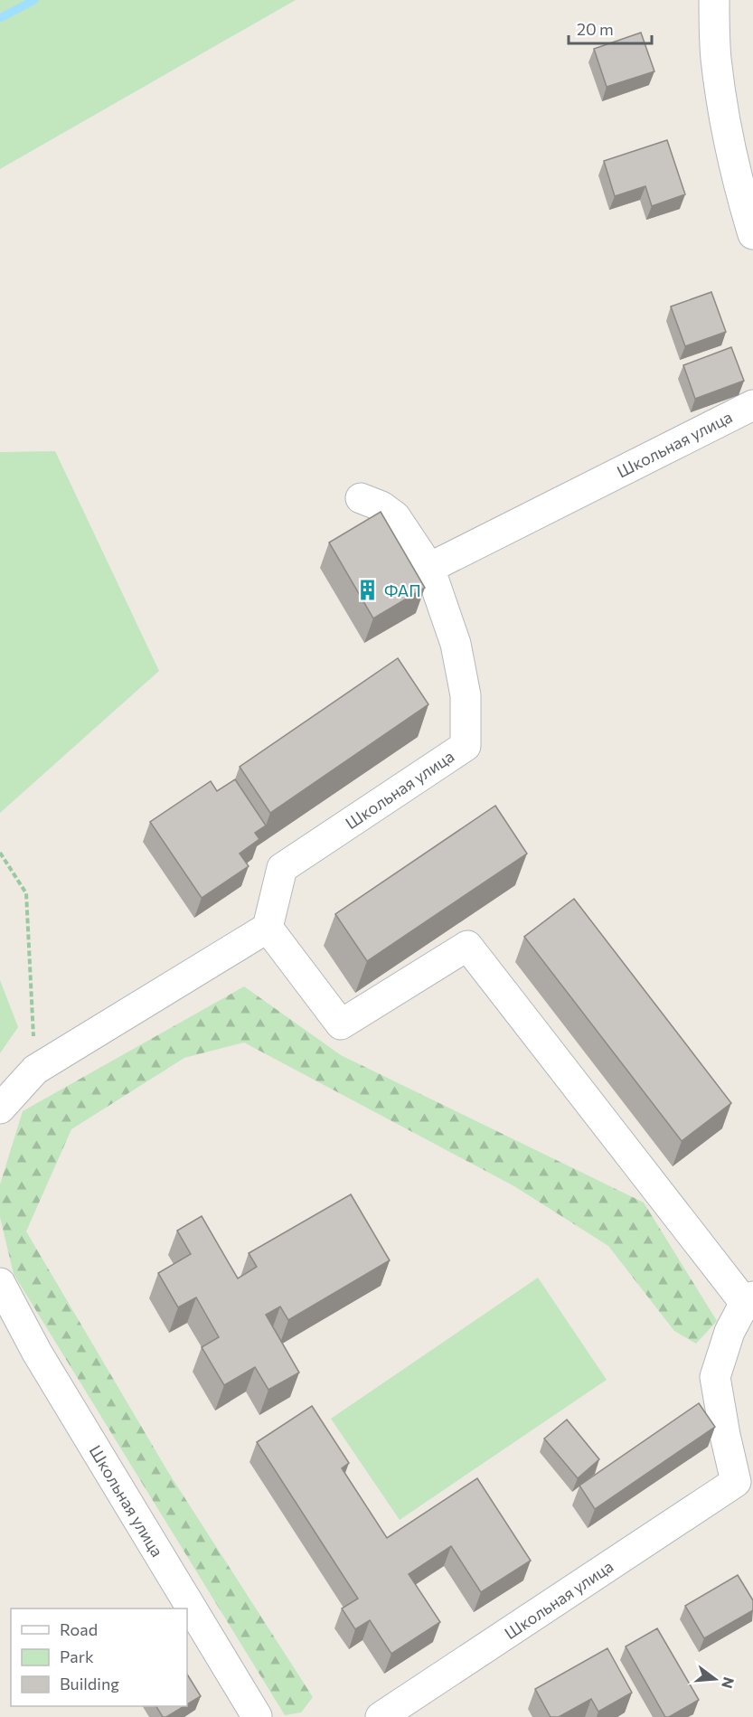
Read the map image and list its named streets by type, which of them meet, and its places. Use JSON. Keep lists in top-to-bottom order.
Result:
{
  "streets": {
    "street": ["Школьная улица"]
  },
  "places": {
    "building": ["ФАП"]
  },
  "legend": ["Road", "Park", "Building"],
  "scale_bar": "20 m",
  "north": "right"
}
